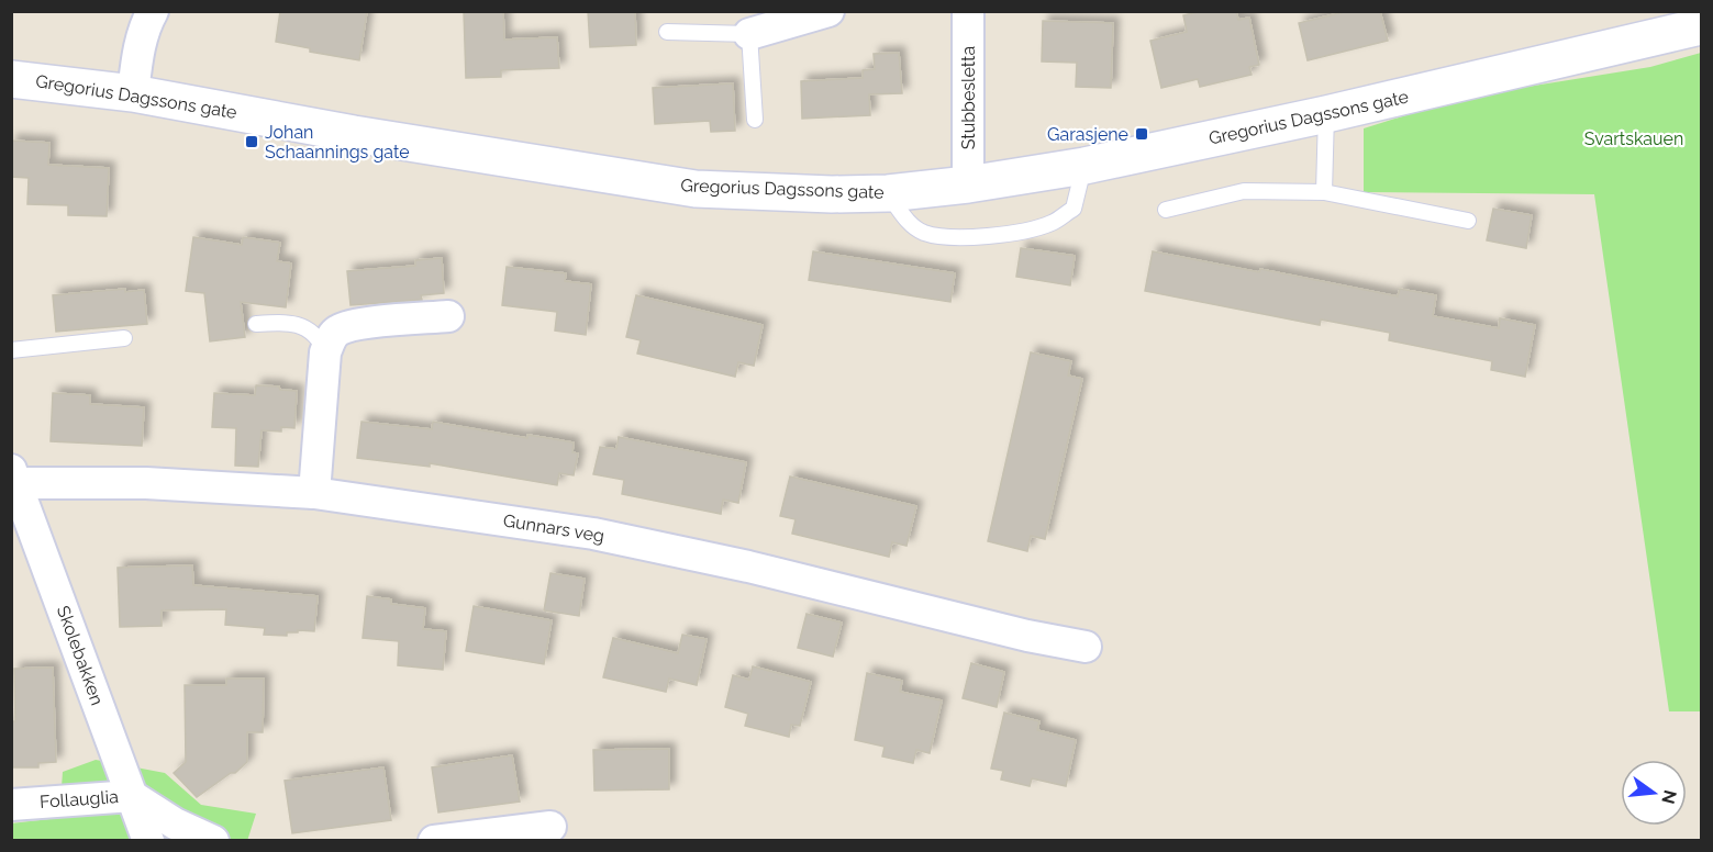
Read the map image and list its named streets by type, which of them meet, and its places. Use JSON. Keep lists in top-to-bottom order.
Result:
{
  "streets": {
    "street": [
      "Gregorius Dagssons gate",
      "Stubbesletta",
      "Gunnars veg",
      "Skolebakken",
      "Follauglia"
    ]
  },
  "crossings": [
    ["Gregorius Dagssons gate", "Stubbesletta"],
    ["Gunnars veg", "Skolebakken"],
    ["Skolebakken", "Follauglia"]
  ],
  "parks": ["Svartskauen"],
  "places": {
    "transit": ["Garasjene", "Johan Schaannings gate"]
  },
  "north": "right"
}
